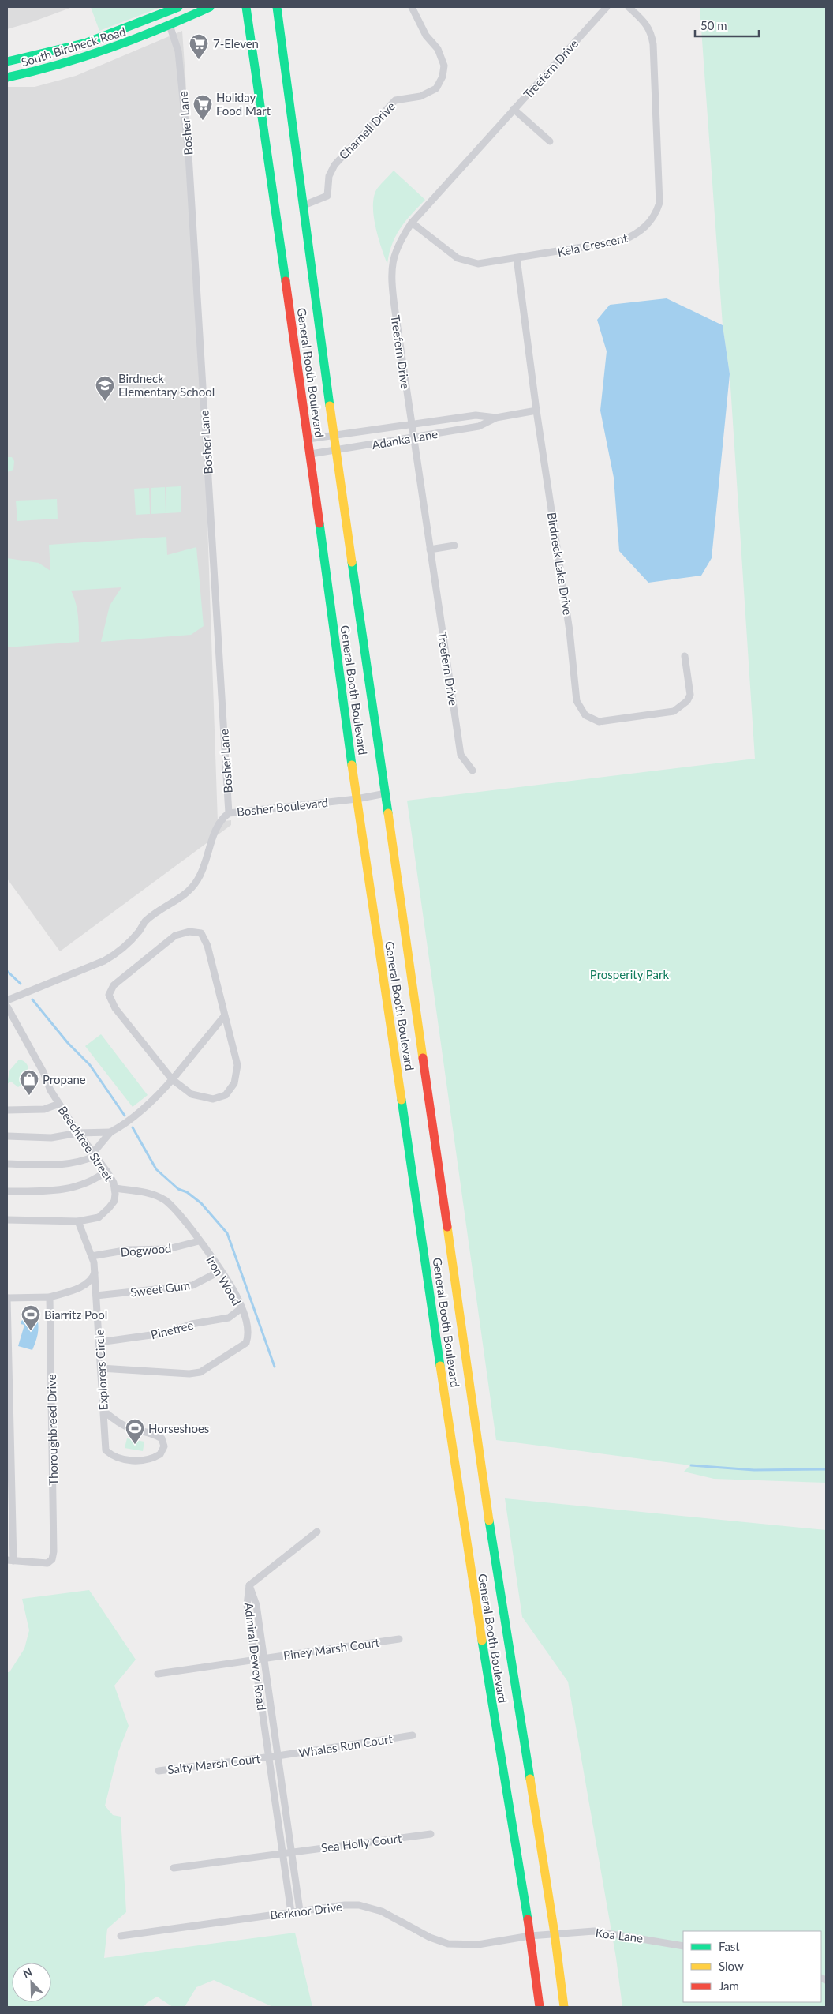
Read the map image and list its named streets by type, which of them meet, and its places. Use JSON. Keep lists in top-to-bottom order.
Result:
{
  "streets": {
    "main road": ["South Birdneck Road", "General Booth Boulevard"],
    "street": [
      "Treefern Drive",
      "Bosher Lane",
      "Charnell Drive",
      "Kela Crescent",
      "Adanka Lane",
      "Birdneck Lake Drive",
      "Bosher Boulevard",
      "Beechtree Street",
      "Dogwood",
      "Iron Wood",
      "Sweet Gum",
      "Pinetree",
      "Explorers Circle",
      "Thoroughbreed Drive",
      "Piney Marsh Court",
      "Admiral Dewey Road",
      "Whales Run Court",
      "Salty Marsh Court",
      "Sea Holly Court",
      "Berknor Drive",
      "Koa Lane"
    ]
  },
  "crossings": [
    ["South Birdneck Road", "Bosher Lane"],
    ["Treefern Drive", "Kela Crescent"],
    ["Treefern Drive", "Adanka Lane"],
    ["Bosher Lane", "Bosher Boulevard"],
    ["Charnell Drive", "General Booth Boulevard"],
    ["Kela Crescent", "Birdneck Lake Drive"],
    ["General Booth Boulevard", "Adanka Lane"],
    ["General Booth Boulevard", "Bosher Boulevard"],
    ["General Booth Boulevard", "Berknor Drive"],
    ["General Booth Boulevard", "Koa Lane"],
    ["Adanka Lane", "Birdneck Lake Drive"],
    ["Beechtree Street", "Iron Wood"],
    ["Beechtree Street", "Explorers Circle"],
    ["Dogwood", "Iron Wood"],
    ["Dogwood", "Explorers Circle"],
    ["Iron Wood", "Sweet Gum"],
    ["Iron Wood", "Pinetree"],
    ["Iron Wood", "Explorers Circle"],
    ["Sweet Gum", "Explorers Circle"],
    ["Pinetree", "Explorers Circle"],
    ["Piney Marsh Court", "Admiral Dewey Road"],
    ["Admiral Dewey Road", "Whales Run Court"],
    ["Admiral Dewey Road", "Salty Marsh Court"],
    ["Admiral Dewey Road", "Sea Holly Court"],
    ["Admiral Dewey Road", "Berknor Drive"],
    ["Whales Run Court", "Salty Marsh Court"],
    ["Berknor Drive", "Koa Lane"]
  ],
  "parks": ["Prosperity Park"],
  "places": {
    "supermarket": ["7-Eleven", "Holiday Food Mart"],
    "school or university": ["Birdneck Elementary School"],
    "shop": ["Propane"],
    "sports": ["Biarritz Pool", "Horseshoes"]
  },
  "legend": ["Fast", "Slow", "Jam"],
  "scale_bar": "50 m",
  "north": "top left"
}
